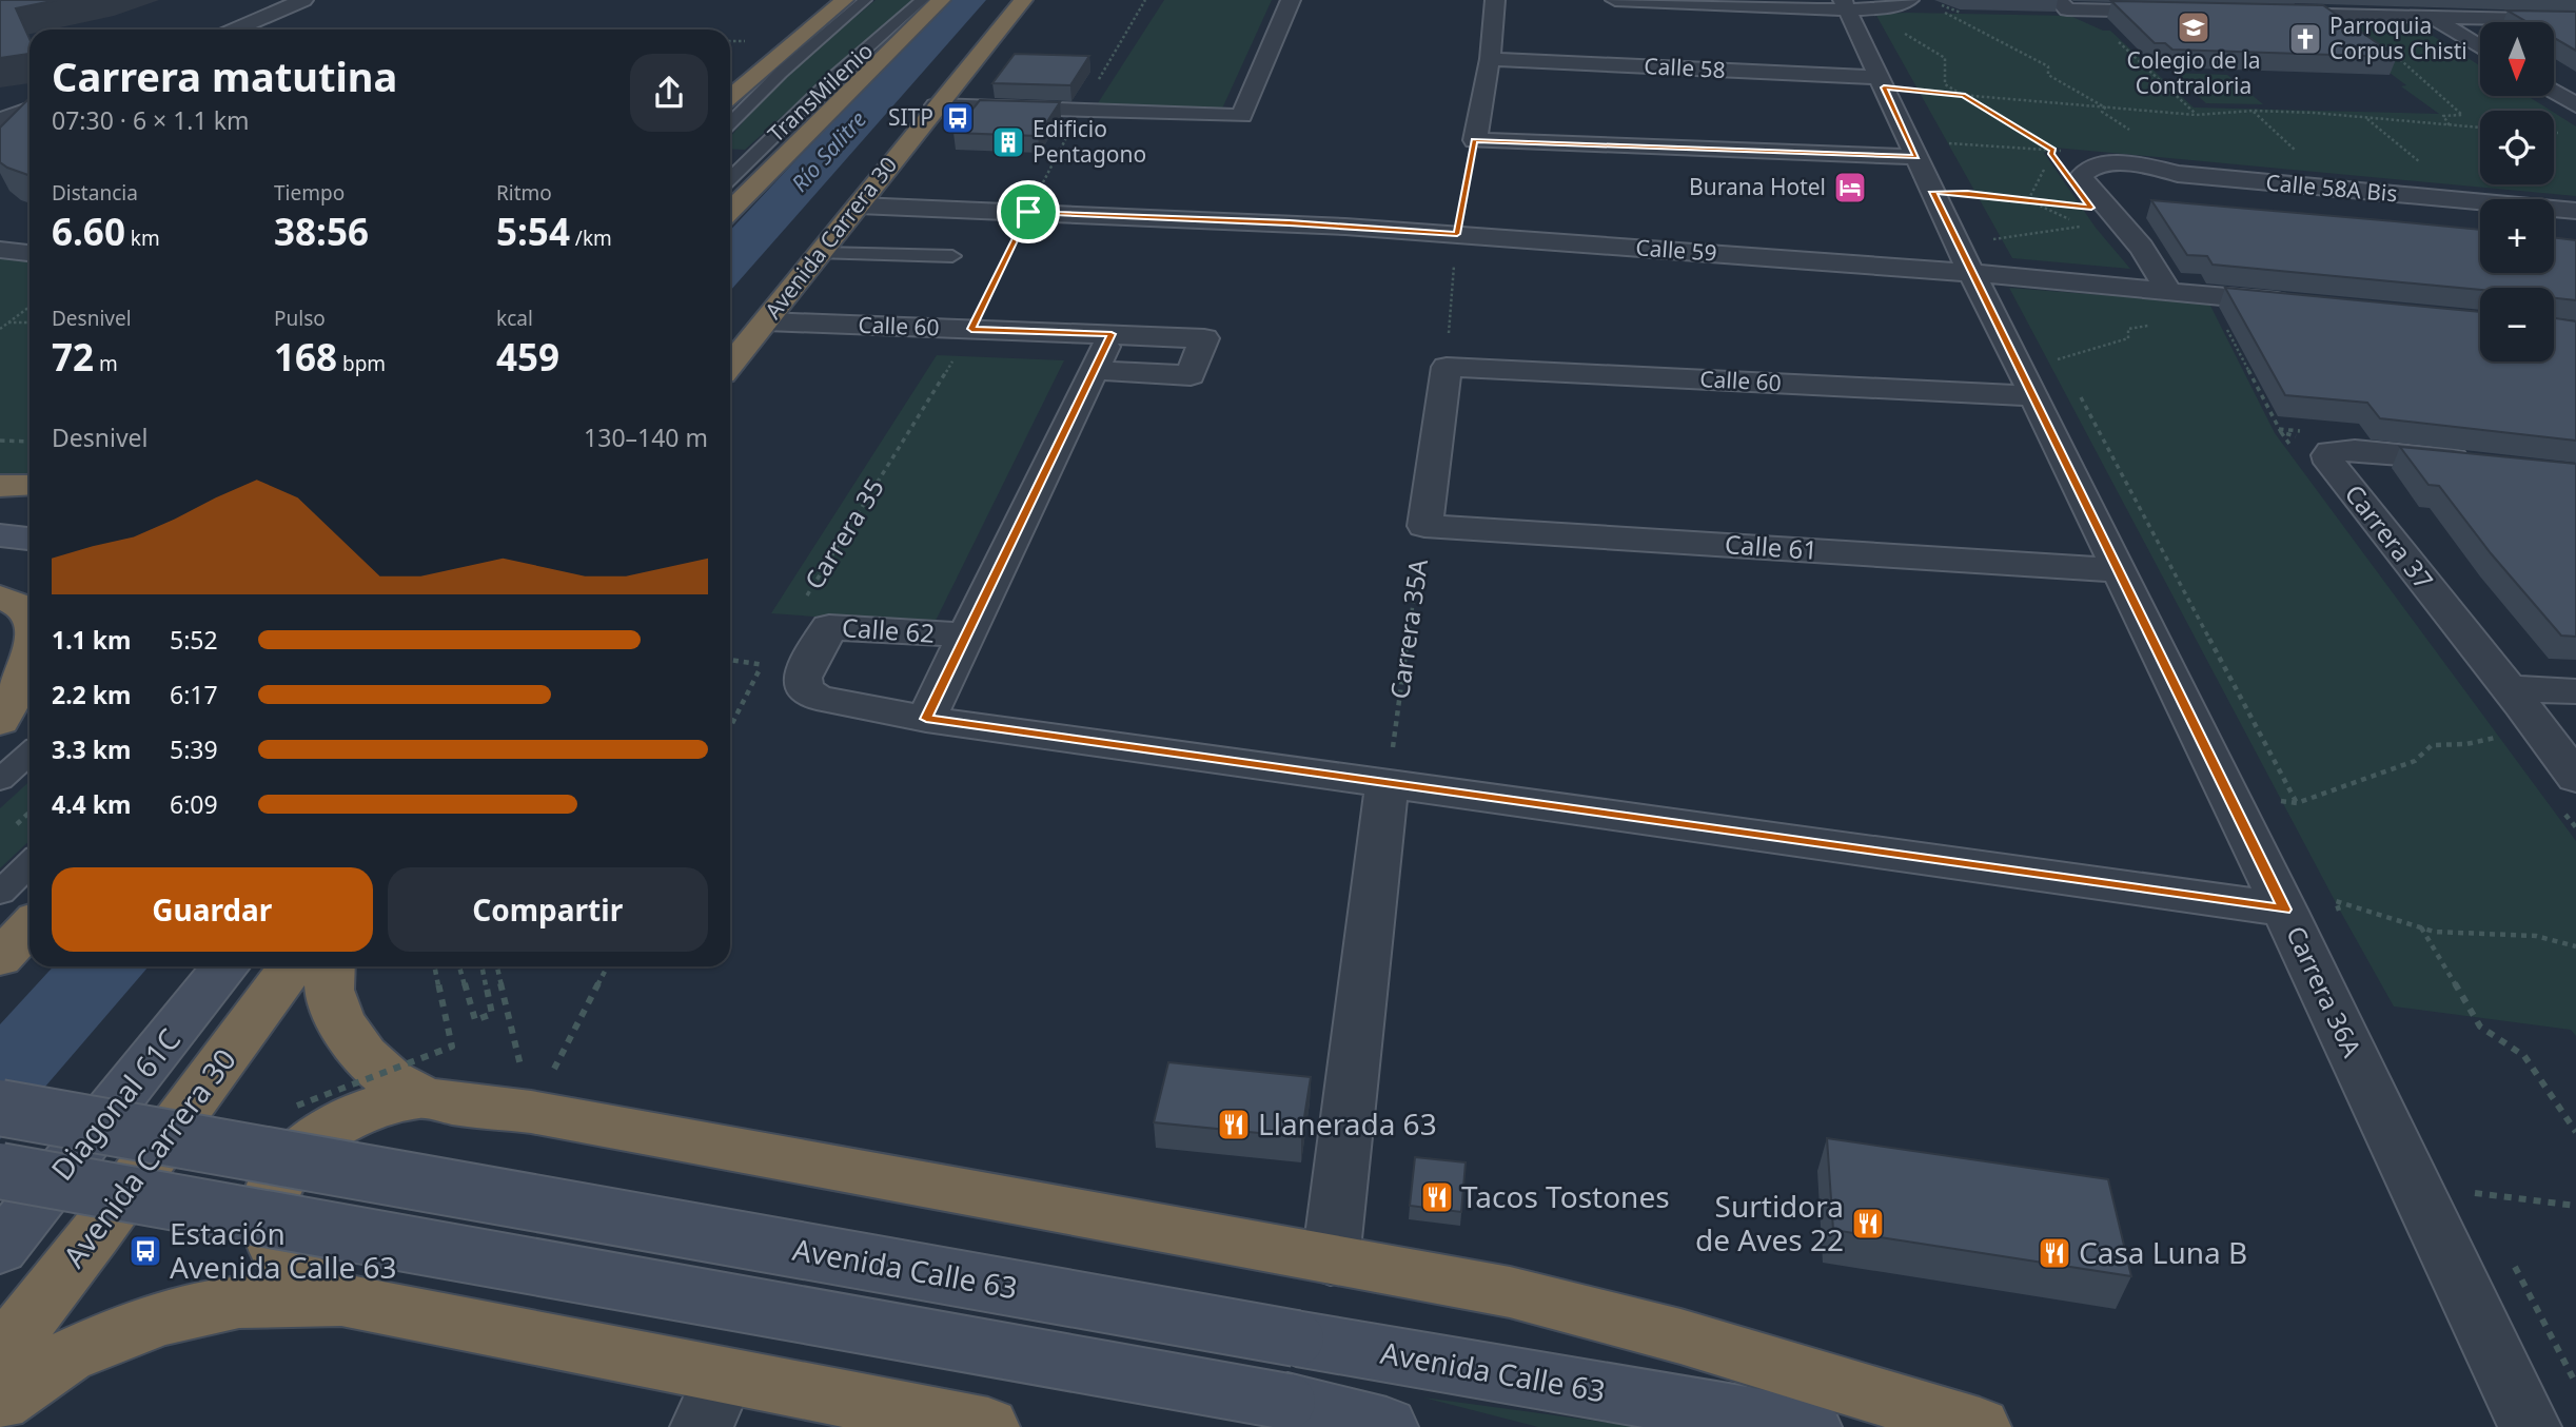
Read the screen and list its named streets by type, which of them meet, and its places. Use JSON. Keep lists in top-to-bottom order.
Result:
{
  "streets": {
    "highway": ["Avenida Carrera 30"],
    "main road": ["Diagonal 61C", "Avenida Calle 63"],
    "street": [
      "Calle 58",
      "Calle 58A Bis",
      "Calle 59",
      "Calle 60",
      "Carrera 37",
      "Calle 61",
      "Carrera 35A",
      "Calle 62",
      "Carrera 36A"
    ],
    "lane": ["TransMilenio"],
    "path": ["Carrera 35"]
  },
  "crossings": [
    ["Calle 58", "Carrera 36A"],
    ["Avenida Carrera 30", "Calle 59"],
    ["Avenida Carrera 30", "Calle 60"],
    ["Calle 59", "Carrera 35"],
    ["Calle 59", "Carrera 36A"],
    ["Calle 60", "Carrera 35"],
    ["Calle 60", "Carrera 35A"],
    ["Calle 60", "Carrera 36A"],
    ["Calle 61", "Carrera 35A"],
    ["Calle 61", "Carrera 36A"],
    ["Carrera 35A", "Calle 62"],
    ["Calle 62", "Carrera 36A"]
  ],
  "water": ["Río Salitre"],
  "places": {
    "school or university": ["Colegio de la Contraloria"],
    "church": ["Parroquia Corpus Chisti"],
    "bus stop": ["SITP", "Estación Avenida Calle 63"],
    "building": ["Edificio Pentagono"],
    "hotel": ["Burana Hotel"],
    "restaurant": [
      "Llanerada 63",
      "Tacos Tostones",
      "Surtidora de Aves 22",
      "Casa Luna B"
    ]
  },
  "north": "bottom",
  "page": {
    "map_buttons": ["+", "−"],
    "heading": ["Carrera matutina", "07:30 · 6 × 1.1 km"],
    "stats": [
      ["Distancia", "6.60 km"],
      ["Tiempo", "38:56"],
      ["Ritmo", "5:54 /km"],
      ["Desnivel", "72 m"],
      ["Pulso", "168 bpm"],
      ["kcal", "459"]
    ],
    "chart": ["Desnivel", "130–140 m"],
    "list": [
      {
        "name": "1.1 km",
        "note": "5:52"
      },
      {
        "name": "2.2 km",
        "note": "6:17"
      },
      {
        "name": "3.3 km",
        "note": "5:39"
      },
      {
        "name": "4.4 km",
        "note": "6:09"
      }
    ],
    "buttons": ["Guardar", "Compartir"]
  }
}
